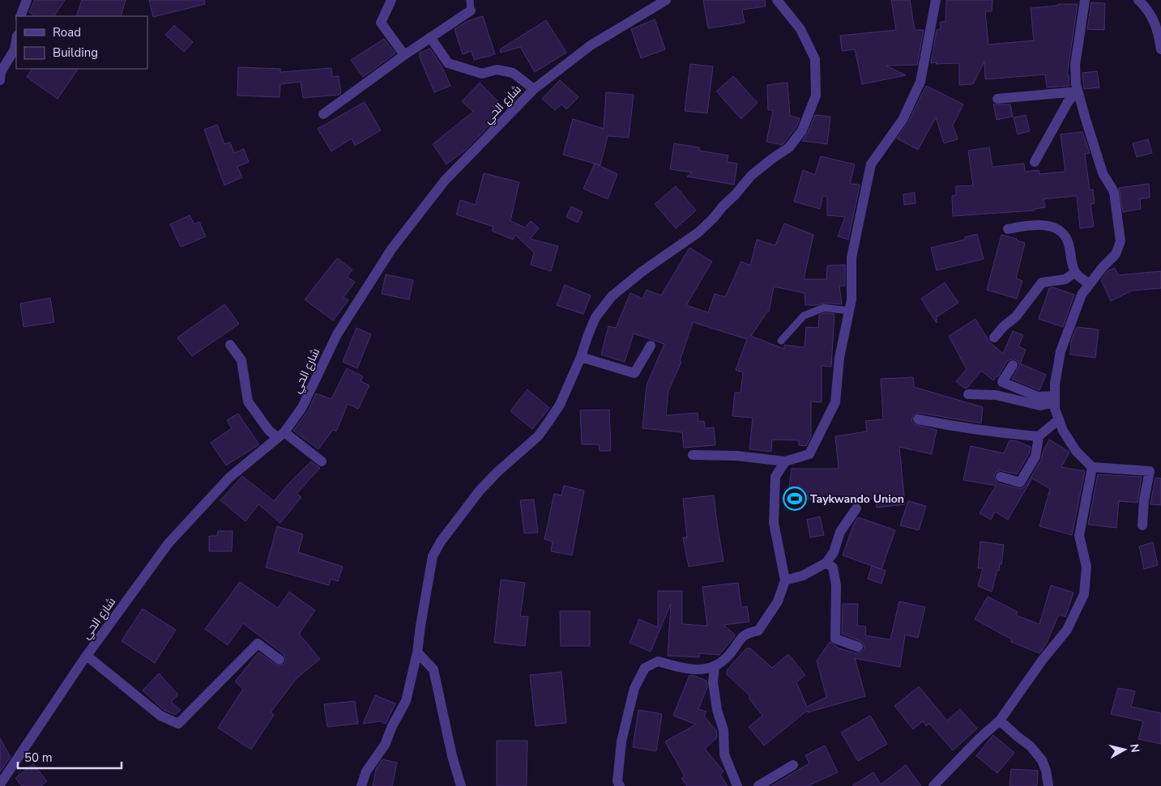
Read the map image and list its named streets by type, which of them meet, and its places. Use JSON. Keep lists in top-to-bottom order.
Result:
{
  "streets": {
    "street": ["شارع الحي"]
  },
  "places": {
    "sports": ["Taykwando Union"]
  },
  "legend": ["Road", "Building"],
  "scale_bar": "50 m",
  "north": "right"
}
